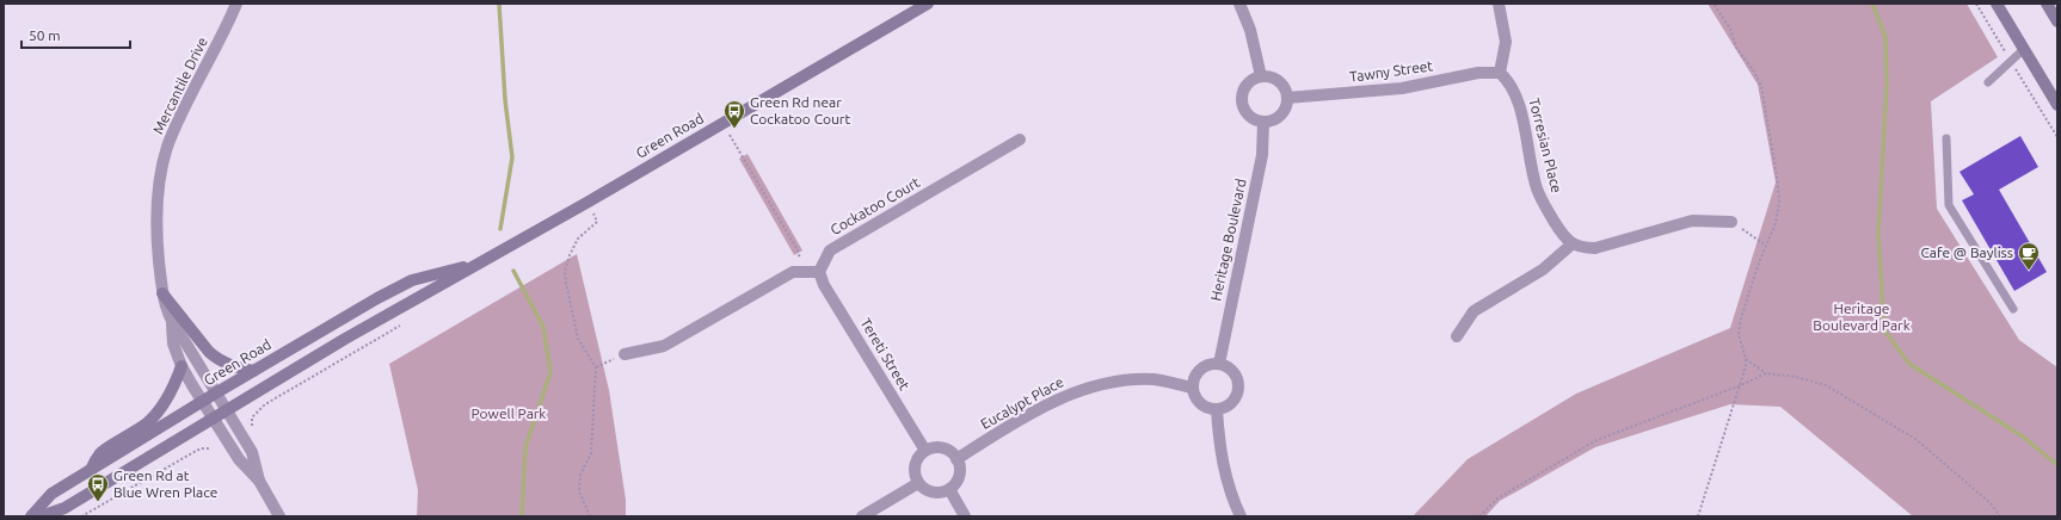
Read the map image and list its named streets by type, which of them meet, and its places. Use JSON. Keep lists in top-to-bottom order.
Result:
{
  "streets": {
    "street": [
      "Tawny Street",
      "Mercantile Drive",
      "Green Road",
      "Torresian Place",
      "Cockatoo Court",
      "Heritage Boulevard",
      "Tereti Street",
      "Eucalypt Place"
    ]
  },
  "crossings": [
    ["Tawny Street", "Torresian Place"],
    ["Tawny Street", "Heritage Boulevard"],
    ["Mercantile Drive", "Green Road"],
    ["Cockatoo Court", "Tereti Street"],
    ["Heritage Boulevard", "Eucalypt Place"],
    ["Tereti Street", "Eucalypt Place"]
  ],
  "parks": ["Heritage Boulevard Park", "Powell Park"],
  "places": {
    "bus stop": ["Green Rd near Cockatoo Court", "Green Rd at Blue Wren Place"],
    "cafe": ["Cafe @ Bayliss"]
  },
  "scale_bar": "50 m"
}
